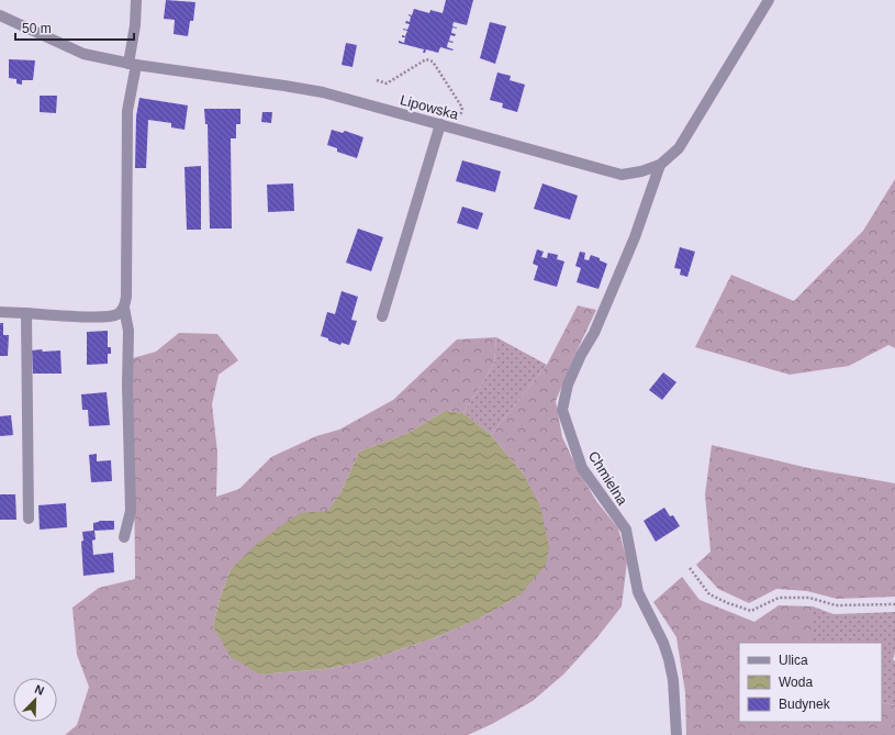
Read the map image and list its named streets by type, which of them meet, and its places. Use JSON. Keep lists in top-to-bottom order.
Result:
{
  "streets": {
    "street": ["Lipowska", "Chmielna"]
  },
  "crossings": [
    ["Lipowska", "Chmielna"]
  ],
  "legend": ["Ulica", "Woda", "Budynek"],
  "scale_bar": "50 m",
  "north": "top right"
}
